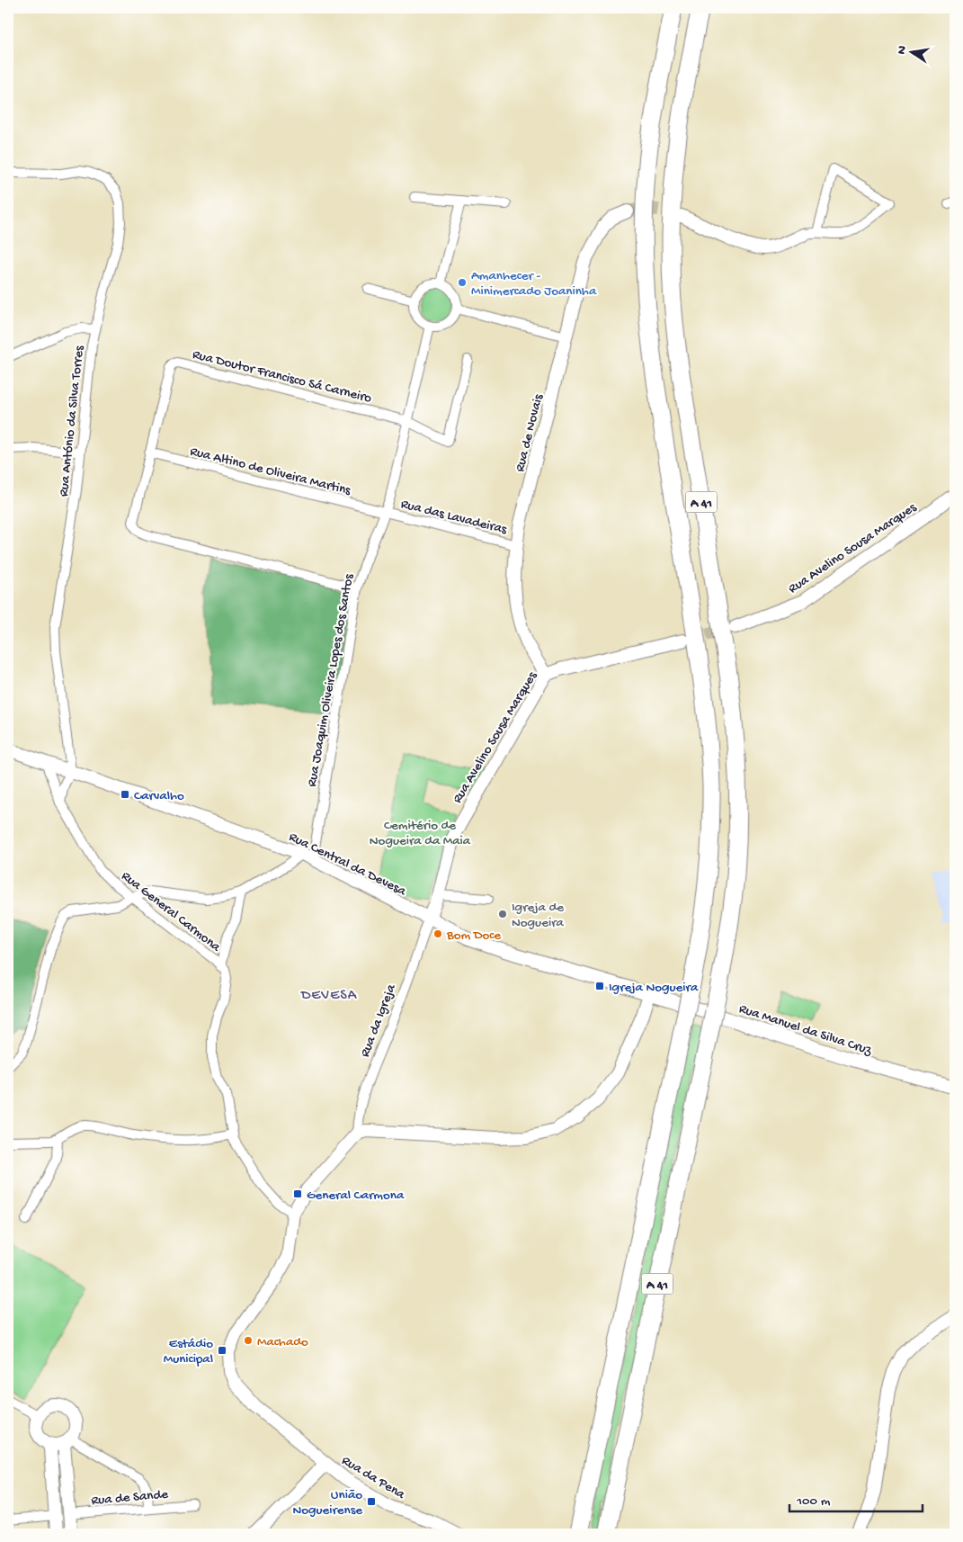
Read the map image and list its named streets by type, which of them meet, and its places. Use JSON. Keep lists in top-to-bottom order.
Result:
{
  "streets": {
    "highway": ["A 41"],
    "street": [
      "Rua Doutor Francisco Sá Carneiro",
      "Rua António da Silva Torres",
      "Rua de Novais",
      "Rua Altino de Oliveira Martins",
      "Rua das Lavadeiras",
      "Rua Avelino Sousa Marques",
      "Rua Joaquim Oliveira Lopes dos Santos",
      "Rua Central da Devesa",
      "Rua General Carmona",
      "Rua da Igreja",
      "Rua Manuel da Silva Cruz",
      "Rua da Pena",
      "Rua de Sande"
    ]
  },
  "crossings": [
    ["Rua Doutor Francisco Sá Carneiro", "Rua Altino de Oliveira Martins"],
    ["Rua Doutor Francisco Sá Carneiro", "Rua Joaquim Oliveira Lopes dos Santos"],
    ["Rua António da Silva Torres", "Rua Central da Devesa"],
    ["Rua de Novais", "Rua das Lavadeiras"],
    ["Rua de Novais", "Rua Avelino Sousa Marques"],
    ["Rua Altino de Oliveira Martins", "Rua das Lavadeiras"],
    ["Rua Altino de Oliveira Martins", "Rua Joaquim Oliveira Lopes dos Santos"],
    ["Rua das Lavadeiras", "Rua Joaquim Oliveira Lopes dos Santos"],
    ["Rua Avelino Sousa Marques", "Rua Central da Devesa"],
    ["Rua Avelino Sousa Marques", "Rua da Igreja"],
    ["Rua Joaquim Oliveira Lopes dos Santos", "Rua Central da Devesa"],
    ["Rua Central da Devesa", "Rua General Carmona"],
    ["Rua Central da Devesa", "Rua da Igreja"],
    ["Rua Central da Devesa", "Rua Manuel da Silva Cruz"],
    ["Rua General Carmona", "Rua da Pena"]
  ],
  "districts": ["DEVESA"],
  "parks": ["Cemitério de Nogueira da Maia"],
  "places": {
    "other": [
      "Amanhecer - Minimercado Joaninha",
      "Igreja de Nogueira",
      "Bom Doce",
      "Machado"
    ],
    "transit": [
      "Carvalho",
      "Igreja Nogueira",
      "General Carmona",
      "Estádio Municipal",
      "União Nogueirense"
    ]
  },
  "scale_bar": "100 m",
  "north": "left"
}
